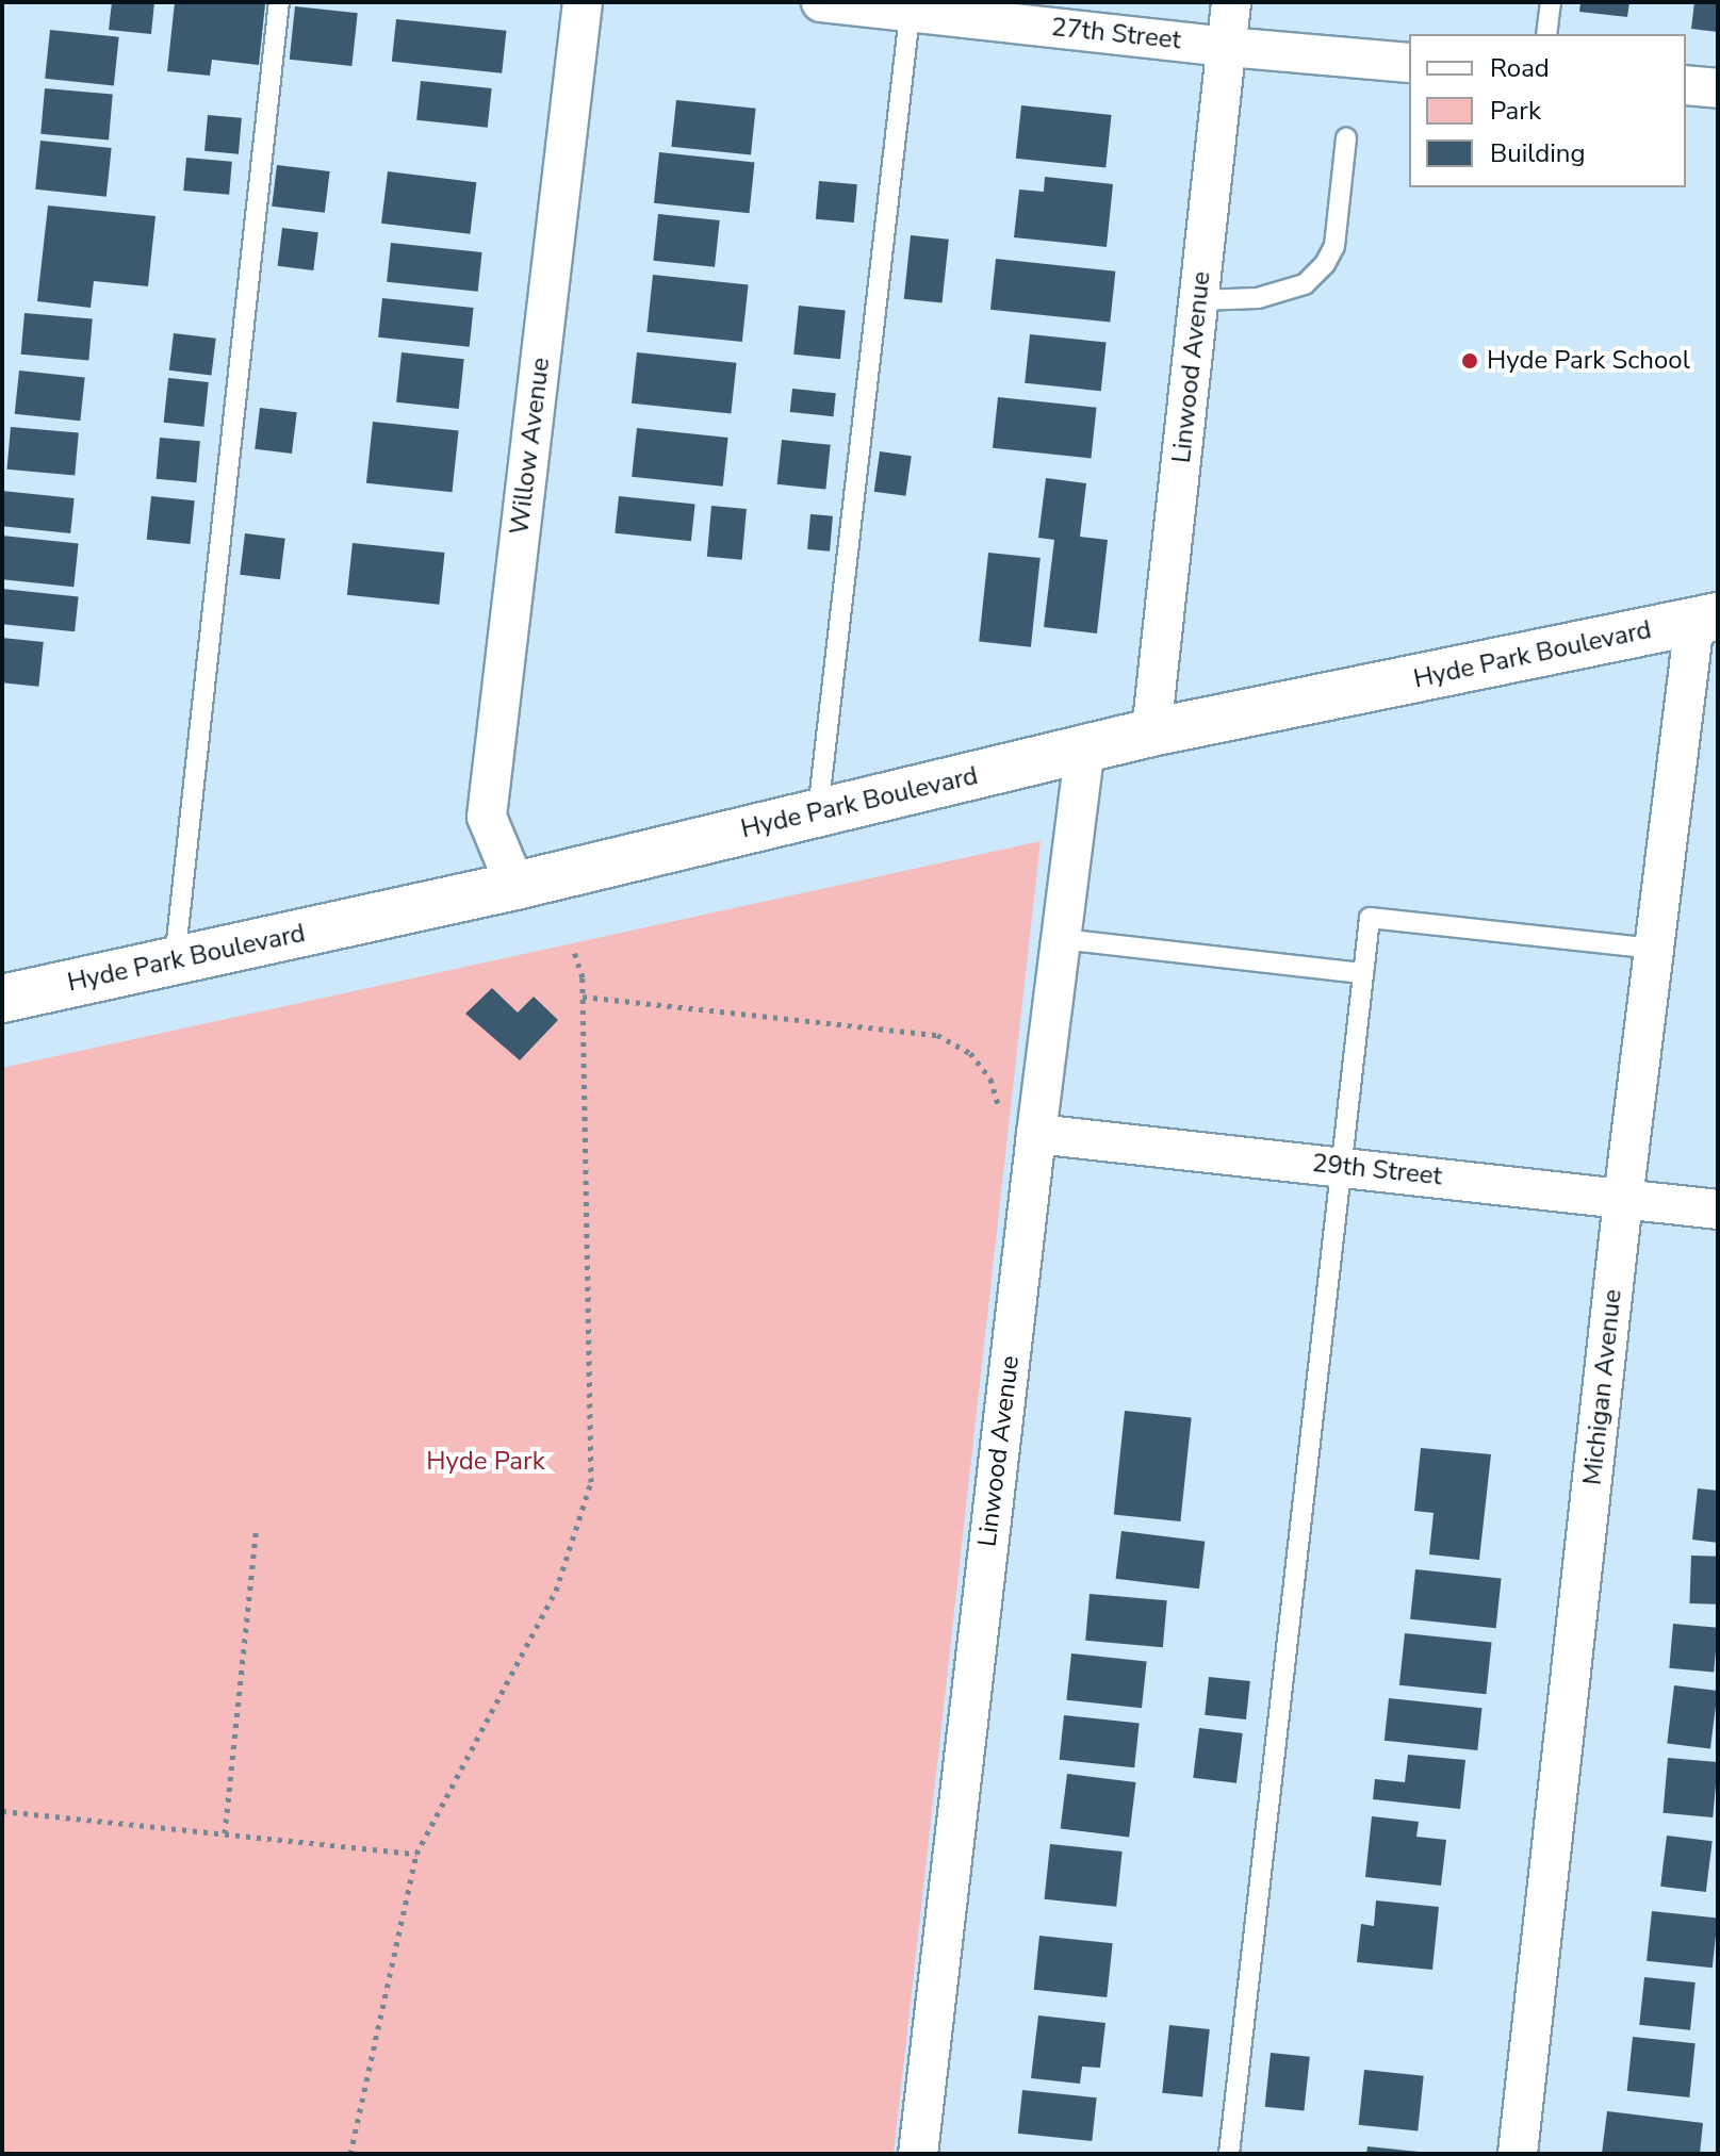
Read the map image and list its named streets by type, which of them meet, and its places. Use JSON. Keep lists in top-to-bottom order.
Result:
{
  "streets": {
    "main road": ["Hyde Park Boulevard"],
    "street": [
      "27th Street",
      "Linwood Avenue",
      "Willow Avenue",
      "29th Street",
      "Michigan Avenue"
    ]
  },
  "crossings": [
    ["27th Street", "Linwood Avenue"],
    ["Linwood Avenue", "Hyde Park Boulevard"],
    ["Linwood Avenue", "29th Street"],
    ["Willow Avenue", "Hyde Park Boulevard"],
    ["Hyde Park Boulevard", "Michigan Avenue"],
    ["29th Street", "Michigan Avenue"]
  ],
  "parks": ["Hyde Park"],
  "places": ["Hyde Park School"],
  "legend": ["Road", "Park", "Building"]
}
